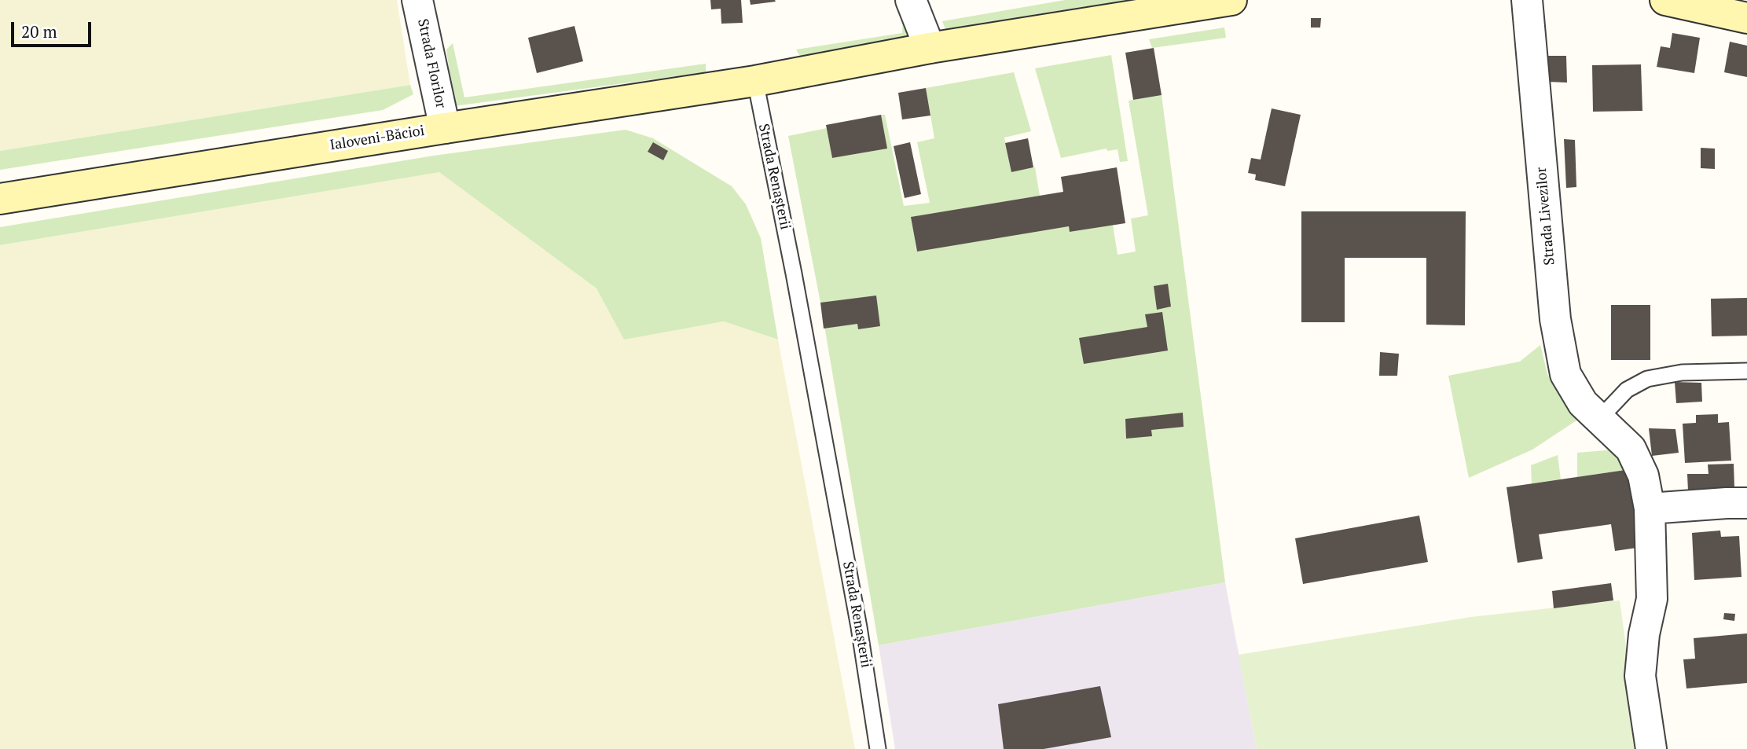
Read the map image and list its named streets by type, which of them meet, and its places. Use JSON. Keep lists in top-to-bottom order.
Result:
{
  "streets": {
    "main road": ["Ialoveni-Băcioi"],
    "street": ["Strada Florilor", "Strada Livezilor"],
    "lane": ["Strada Renașterii"]
  },
  "crossings": [
    ["Strada Florilor", "Ialoveni-Băcioi"],
    ["Ialoveni-Băcioi", "Strada Renașterii"]
  ],
  "scale_bar": "20 m"
}
